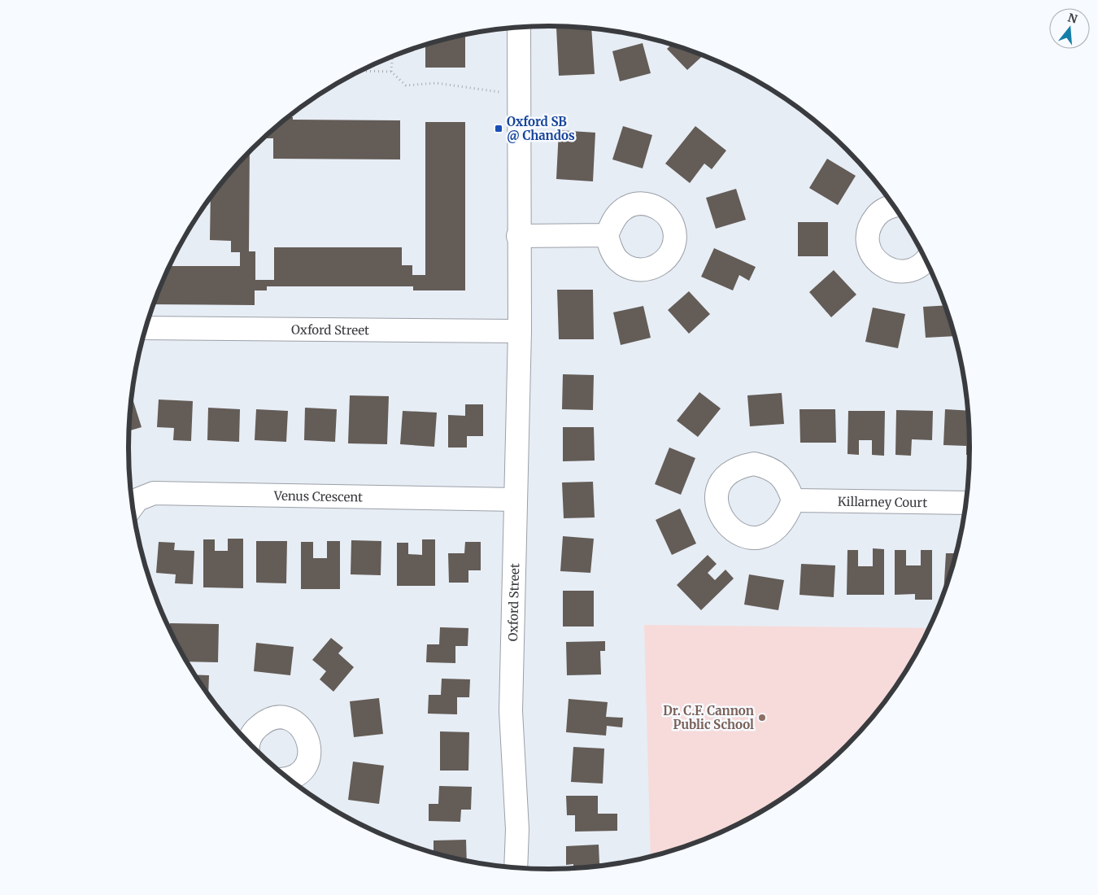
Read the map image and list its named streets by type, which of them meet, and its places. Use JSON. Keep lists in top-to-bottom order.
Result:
{
  "streets": {
    "street": ["Oxford Street", "Venus Crescent", "Killarney Court"]
  },
  "crossings": [
    ["Oxford Street", "Venus Crescent"]
  ],
  "places": {
    "transit": ["Oxford SB @ Chandos"],
    "other": ["Dr. C.F. Cannon Public School"]
  },
  "north": "top"
}
